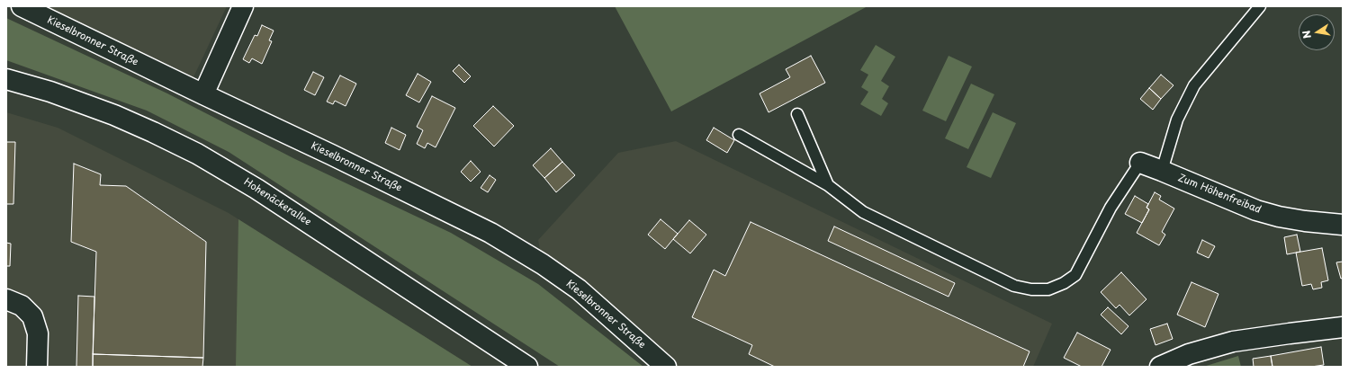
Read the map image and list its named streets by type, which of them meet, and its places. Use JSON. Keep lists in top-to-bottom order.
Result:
{
  "streets": {
    "street": ["Kieselbronner Straße", "Zum Höhenfreibad", "Hohenäckerallee"]
  },
  "north": "left"
}
